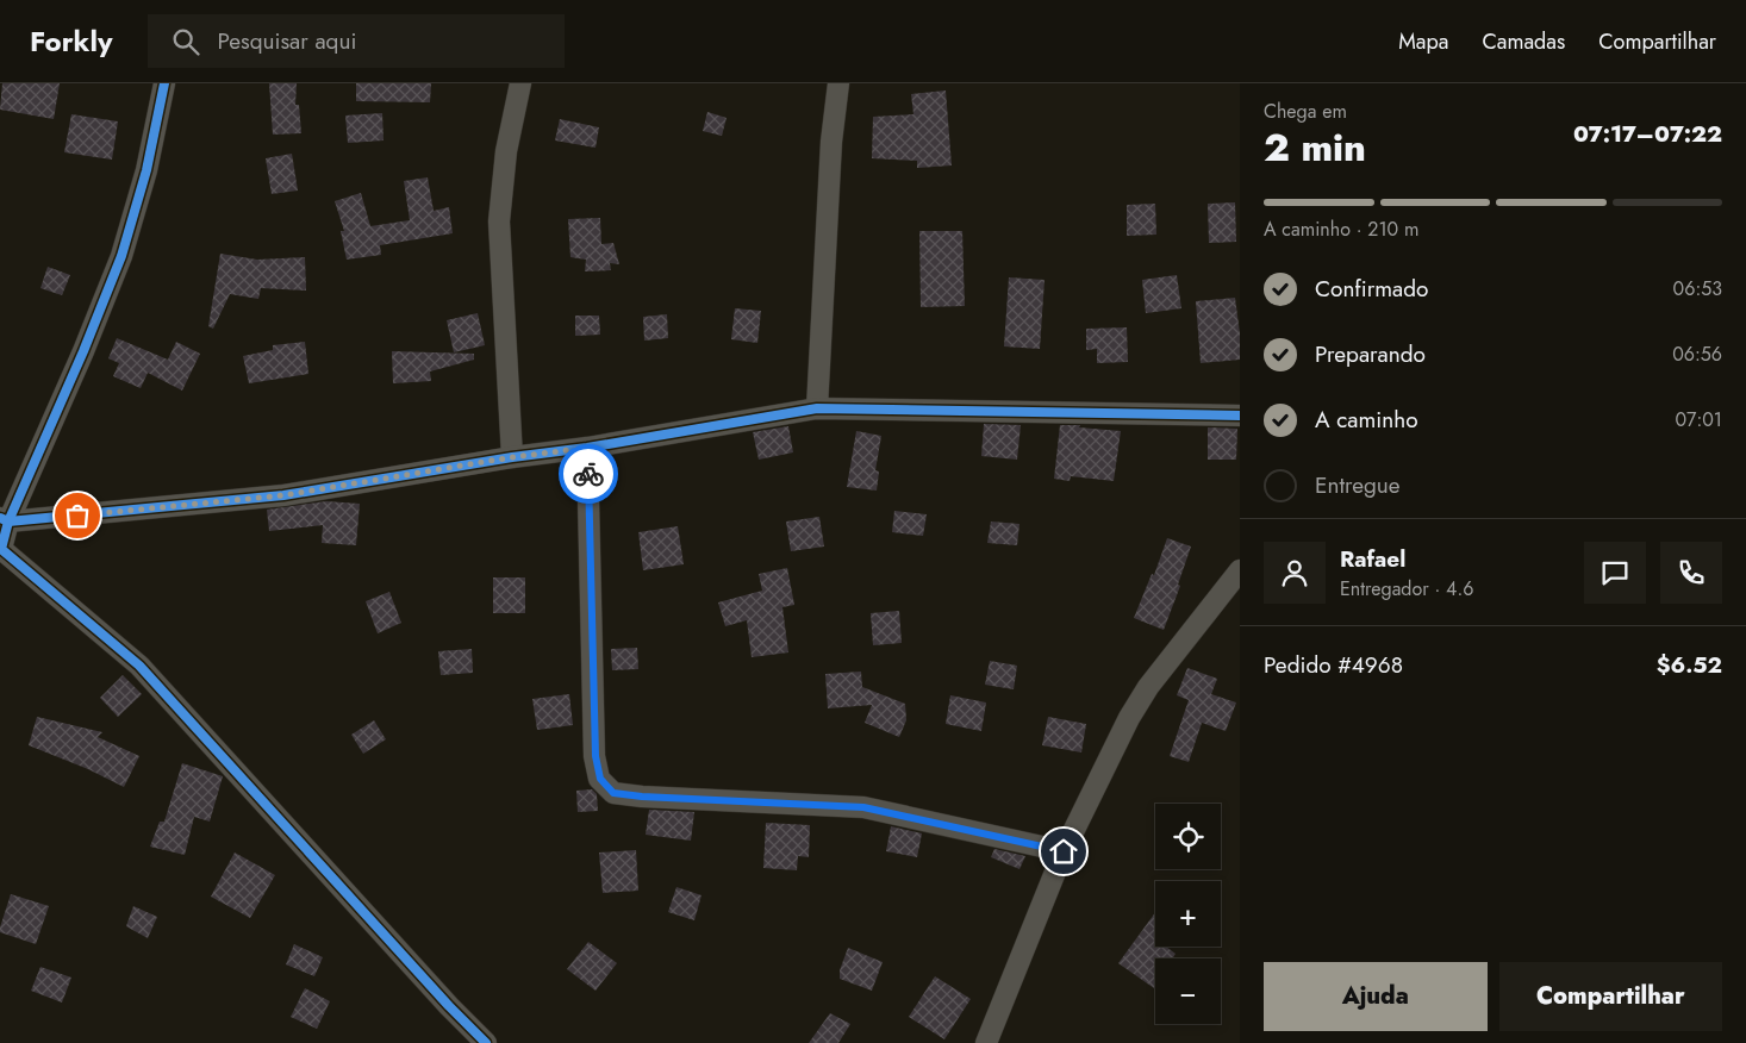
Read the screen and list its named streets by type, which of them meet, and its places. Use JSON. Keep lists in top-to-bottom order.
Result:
{
  "page": {
    "header": "Forkly",
    "search": "Pesquisar aqui",
    "nav": ["Mapa", "Camadas", "Compartilhar"],
    "heading": ["2 min", "Chega em", "07:17–07:22"],
    "panel": [
      "Rafael",
      "Entregador · 4.6",
      "Pedido #4968",
      "$6.52"
    ],
    "bar": "A caminho · 210 m",
    "list": [
      ["Confirmado", "06:53"],
      ["Preparando", "06:56"],
      ["A caminho", "07:01"],
      "Entregue"
    ],
    "map_buttons": ["+", "−"],
    "buttons": ["Ajuda", "Compartilhar"]
  }
}
